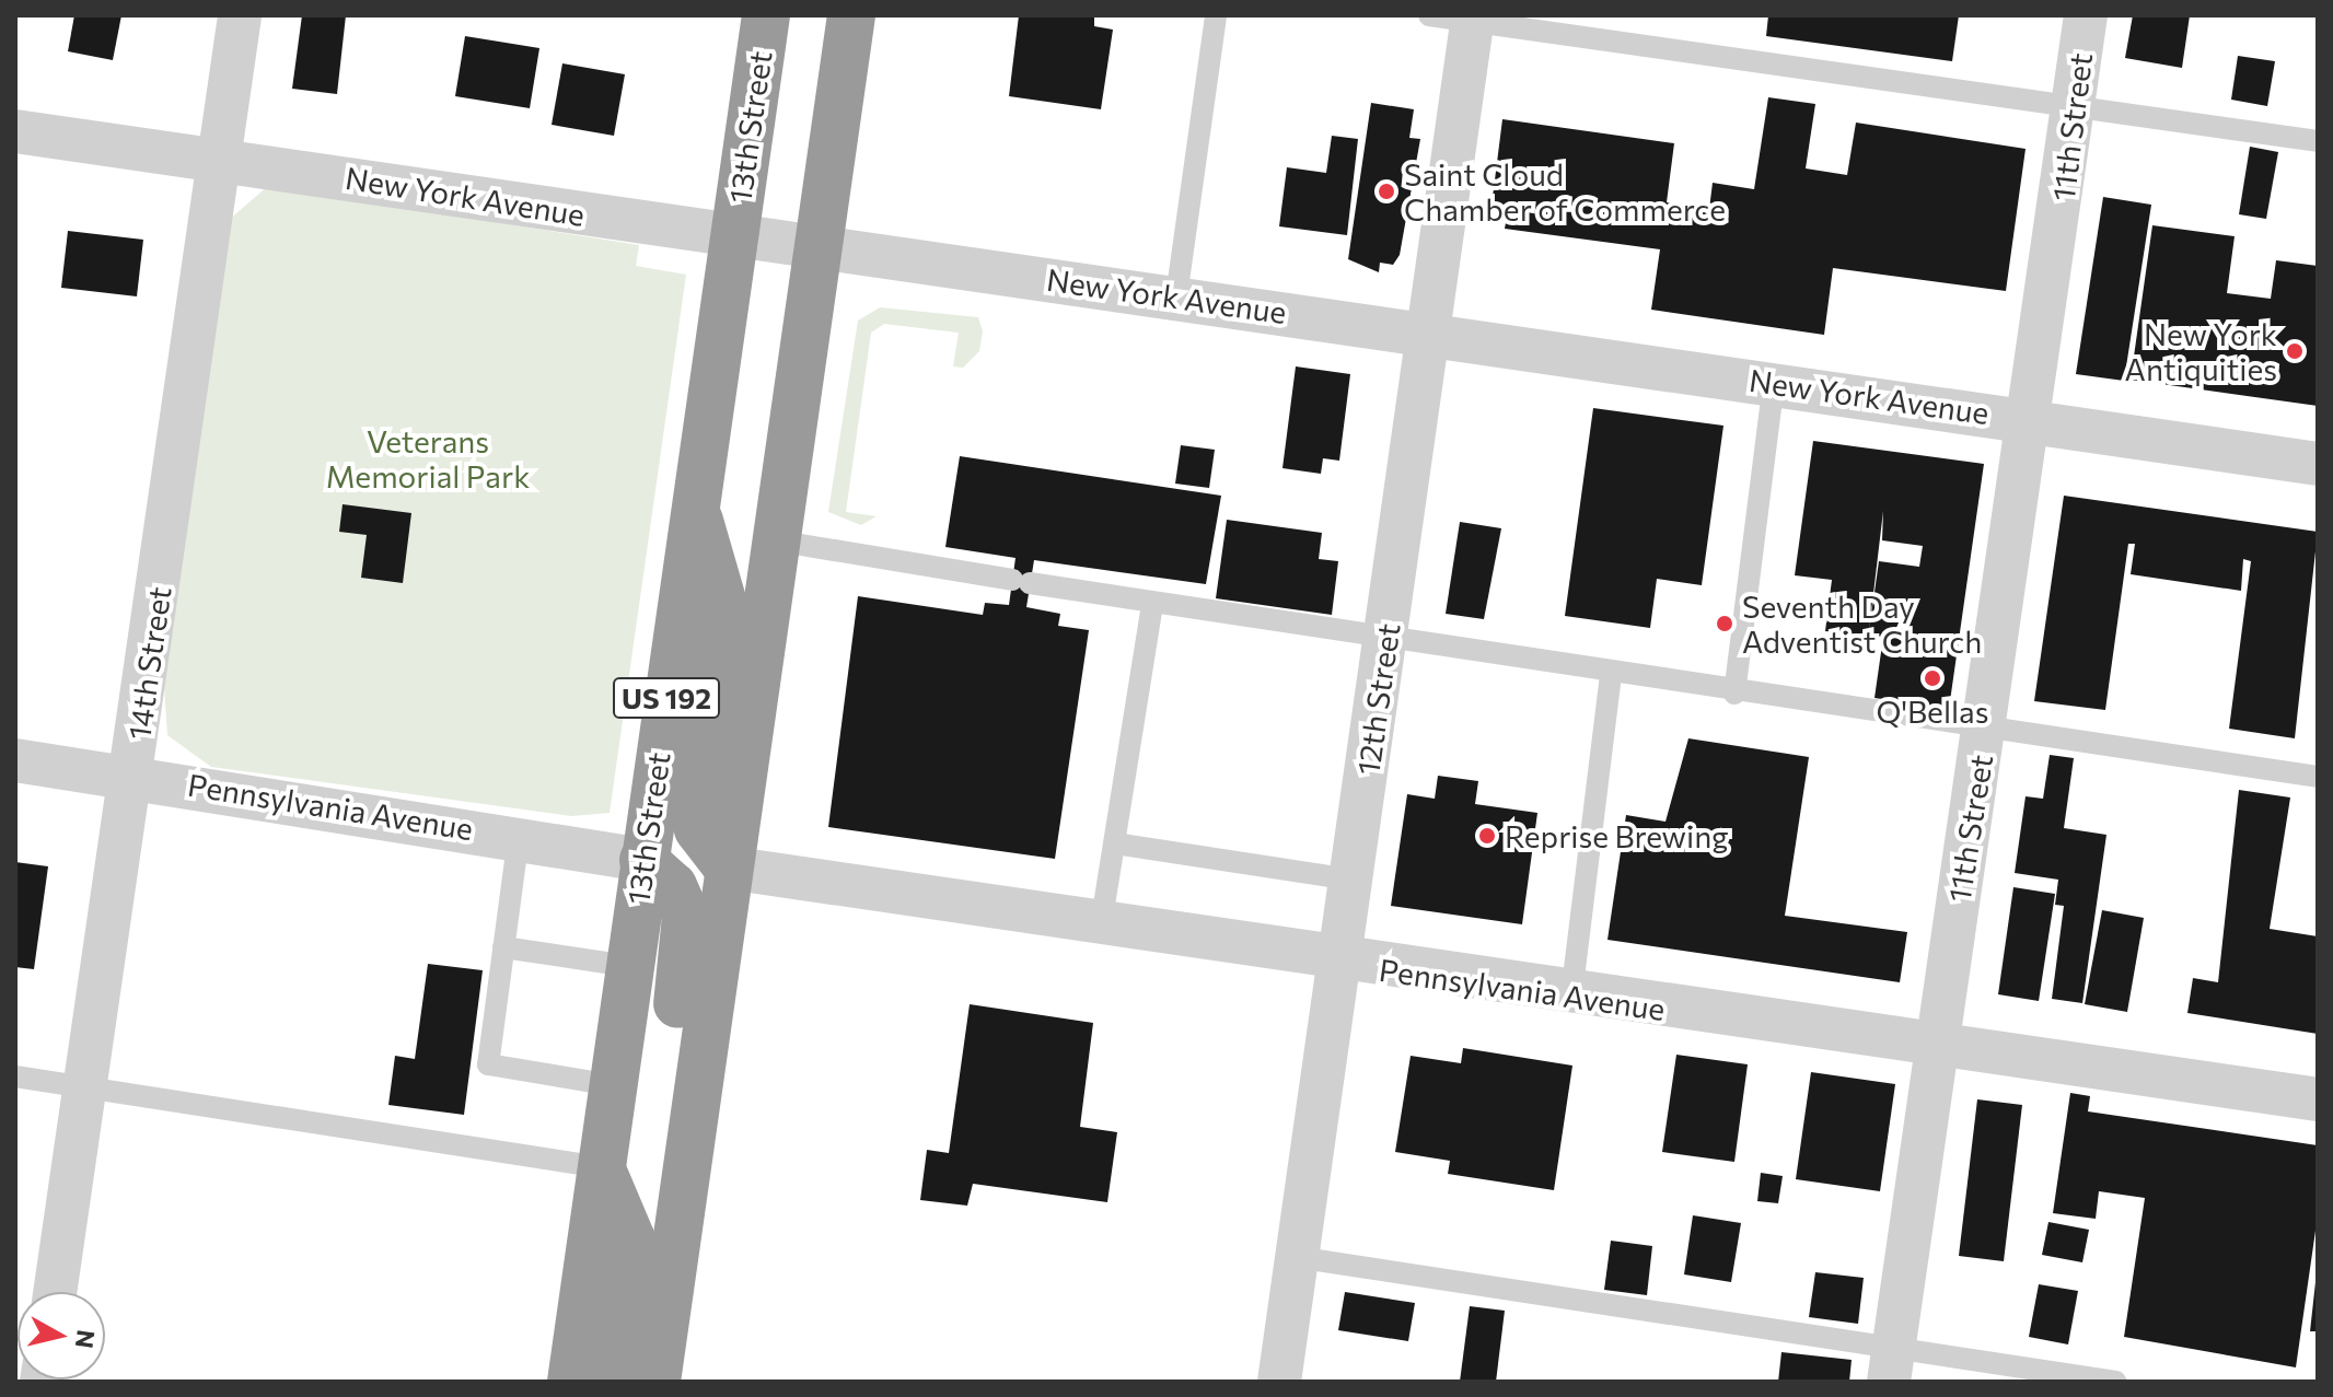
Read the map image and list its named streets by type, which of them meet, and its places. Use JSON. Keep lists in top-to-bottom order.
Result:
{
  "streets": {
    "highway": ["13th Street", "US 192"],
    "street": [
      "11th Street",
      "New York Avenue",
      "14th Street",
      "12th Street",
      "Pennsylvania Avenue"
    ]
  },
  "crossings": [
    ["13th Street", "New York Avenue"],
    ["13th Street", "Pennsylvania Avenue"],
    ["11th Street", "New York Avenue"],
    ["11th Street", "Pennsylvania Avenue"],
    ["New York Avenue", "14th Street"],
    ["New York Avenue", "US 192"],
    ["New York Avenue", "12th Street"],
    ["14th Street", "Pennsylvania Avenue"],
    ["US 192", "Pennsylvania Avenue"],
    ["12th Street", "Pennsylvania Avenue"]
  ],
  "parks": ["Veterans Memorial Park"],
  "places": [
    "Saint Cloud Chamber of Commerce",
    "New York Antiquities",
    "Seventh Day Adventist Church",
    "Q'Bellas",
    "Reprise Brewing"
  ],
  "north": "right"
}
